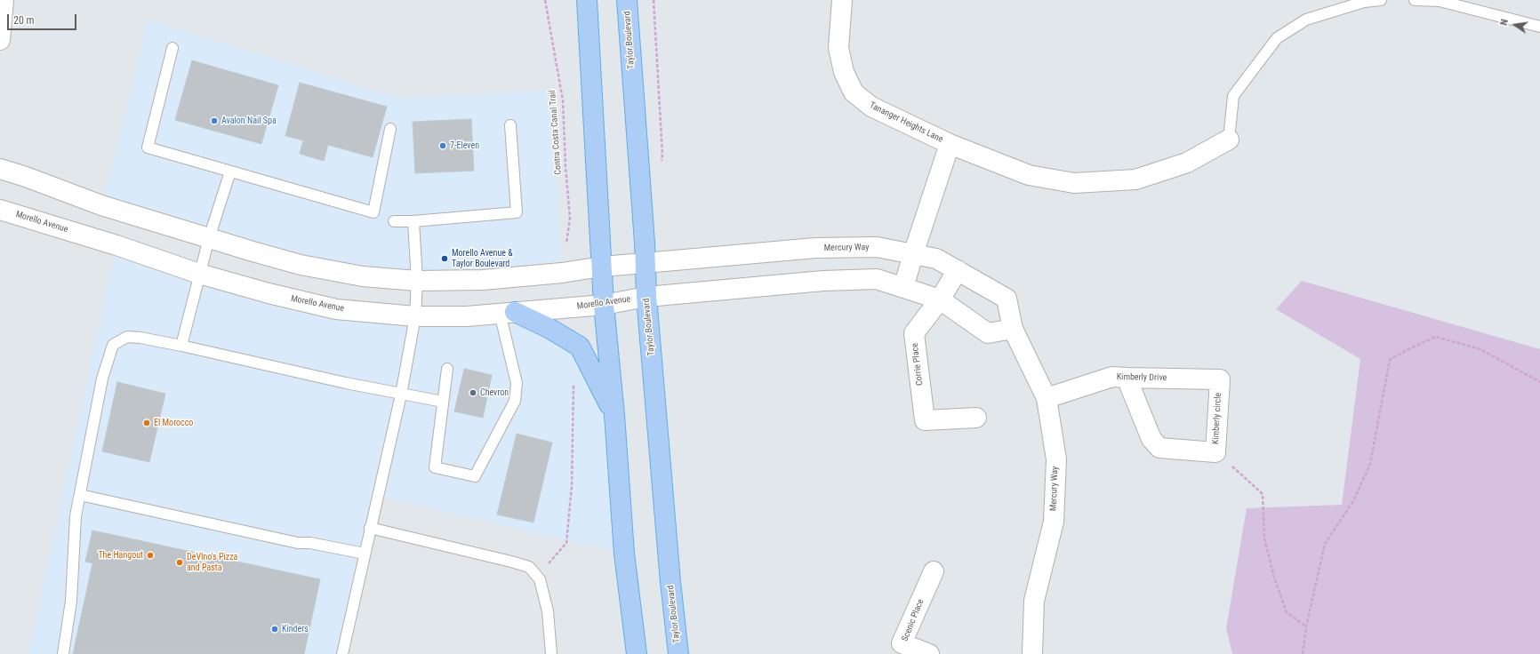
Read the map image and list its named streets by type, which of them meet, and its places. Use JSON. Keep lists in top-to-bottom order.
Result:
{
  "streets": {
    "main road": ["Taylor Boulevard"],
    "street": [
      "Tananger Heights Lane",
      "Morello Avenue",
      "Mercury Way",
      "Corrie Place",
      "Kimberly Drive",
      "Kimberly circle",
      "Scenic Place"
    ],
    "path": ["Contra Costa Canal Trail"]
  },
  "crossings": [
    ["Taylor Boulevard", "Morello Avenue"],
    ["Taylor Boulevard", "Mercury Way"],
    ["Tananger Heights Lane", "Mercury Way"],
    ["Mercury Way", "Corrie Place"],
    ["Mercury Way", "Kimberly Drive"],
    ["Kimberly Drive", "Kimberly circle"]
  ],
  "places": [
    "Avalon Nail Spa",
    "7-Eleven",
    "Morello Avenue & Taylor Boulevard",
    "Chevron",
    "El Morocco",
    "The Hangout",
    "DeVIno's Pizza and Pasta",
    "Kinders"
  ],
  "scale_bar": "20 m",
  "north": "left"
}
